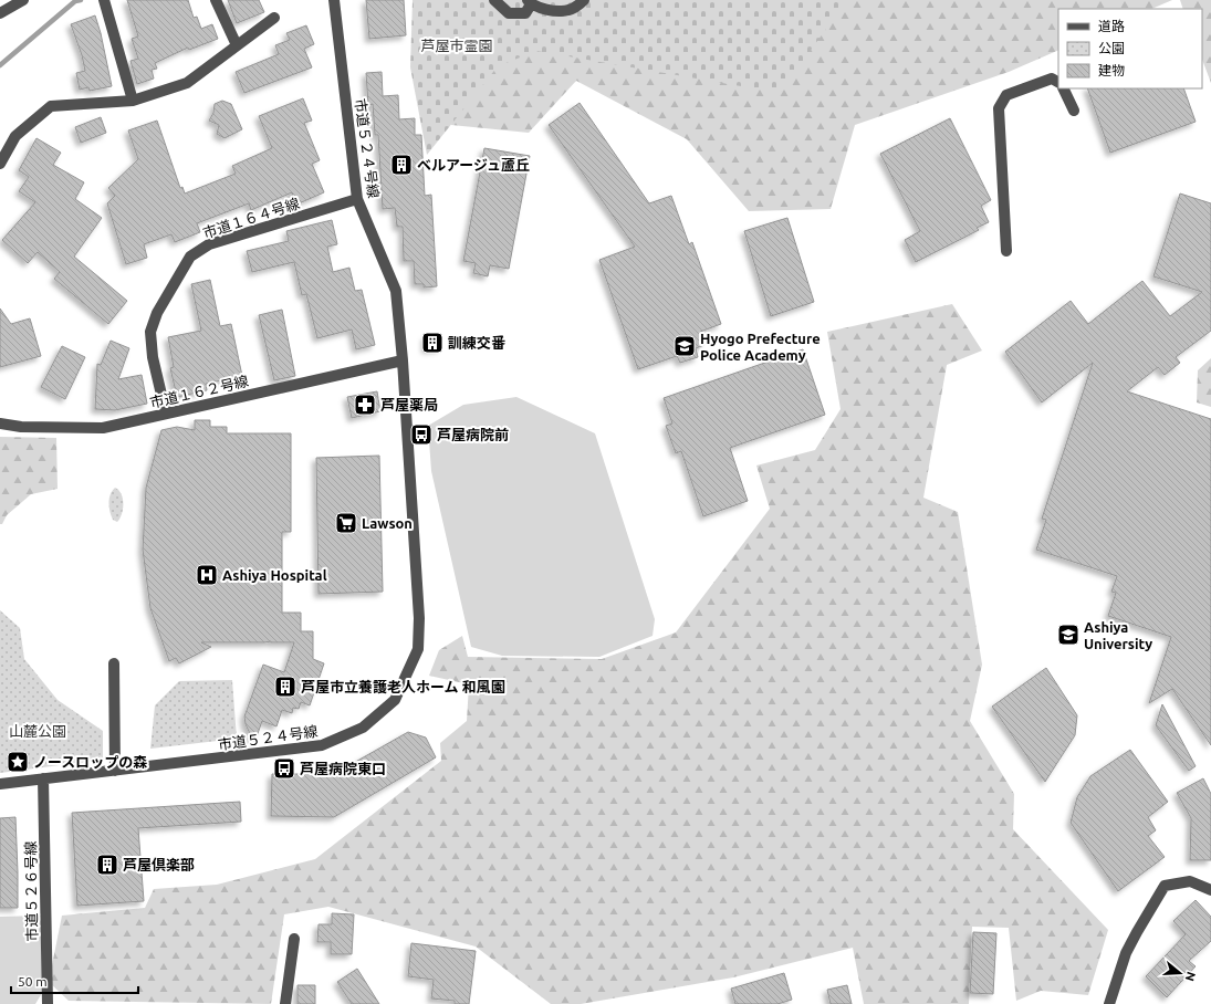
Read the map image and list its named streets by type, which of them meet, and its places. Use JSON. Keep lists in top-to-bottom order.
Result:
{
  "streets": {
    "street": [
      "市道５２４号線",
      "市道１６４号線",
      "市道１６２号線",
      "市道５２６号線"
    ]
  },
  "crossings": [
    ["市道５２４号線", "市道１６４号線"],
    ["市道５２４号線", "市道１６２号線"],
    ["市道５２４号線", "市道５２６号線"],
    ["市道１６４号線", "市道１６２号線"]
  ],
  "parks": ["芦屋市霊園", "山麓公園"],
  "places": {
    "building": [
      "ベルアージュ蘆丘",
      "訓練交番",
      "芦屋市立養護老人ホーム 和風園",
      "芦屋倶楽部"
    ],
    "school or university": ["Hyogo Prefecture Police Academy", "Ashiya University"],
    "pharmacy": ["芦屋薬局"],
    "bus stop": ["芦屋病院前", "芦屋病院東口"],
    "supermarket": ["Lawson"],
    "hospital": ["Ashiya Hospital"],
    "place": ["ノースロップの森"]
  },
  "legend": ["道路", "公園", "建物"],
  "scale_bar": "50 m",
  "north": "right"
}
